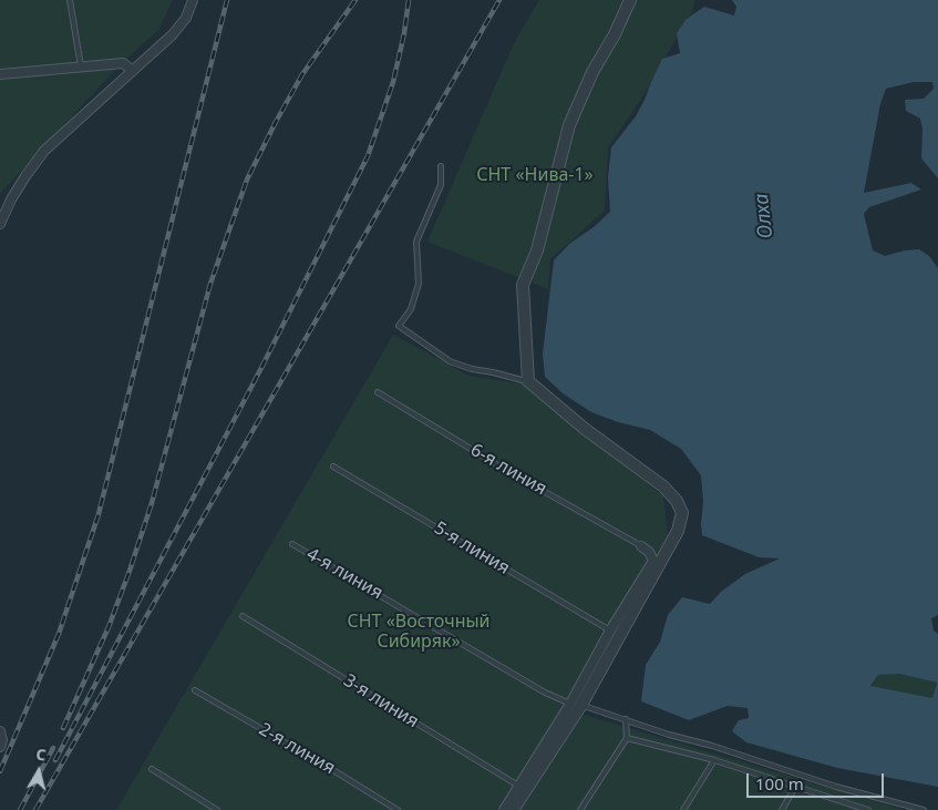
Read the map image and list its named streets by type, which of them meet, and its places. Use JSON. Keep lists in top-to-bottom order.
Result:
{
  "streets": {
    "lane": [
      "6-я линия",
      "5-я линия",
      "4-я линия",
      "3-я линия",
      "2-я линия"
    ]
  },
  "water": ["Олха"],
  "parks": ["СНТ «Нива-1»", "СНТ «Восточный Сибиряк»"],
  "scale_bar": "100 m",
  "north": "top"
}
